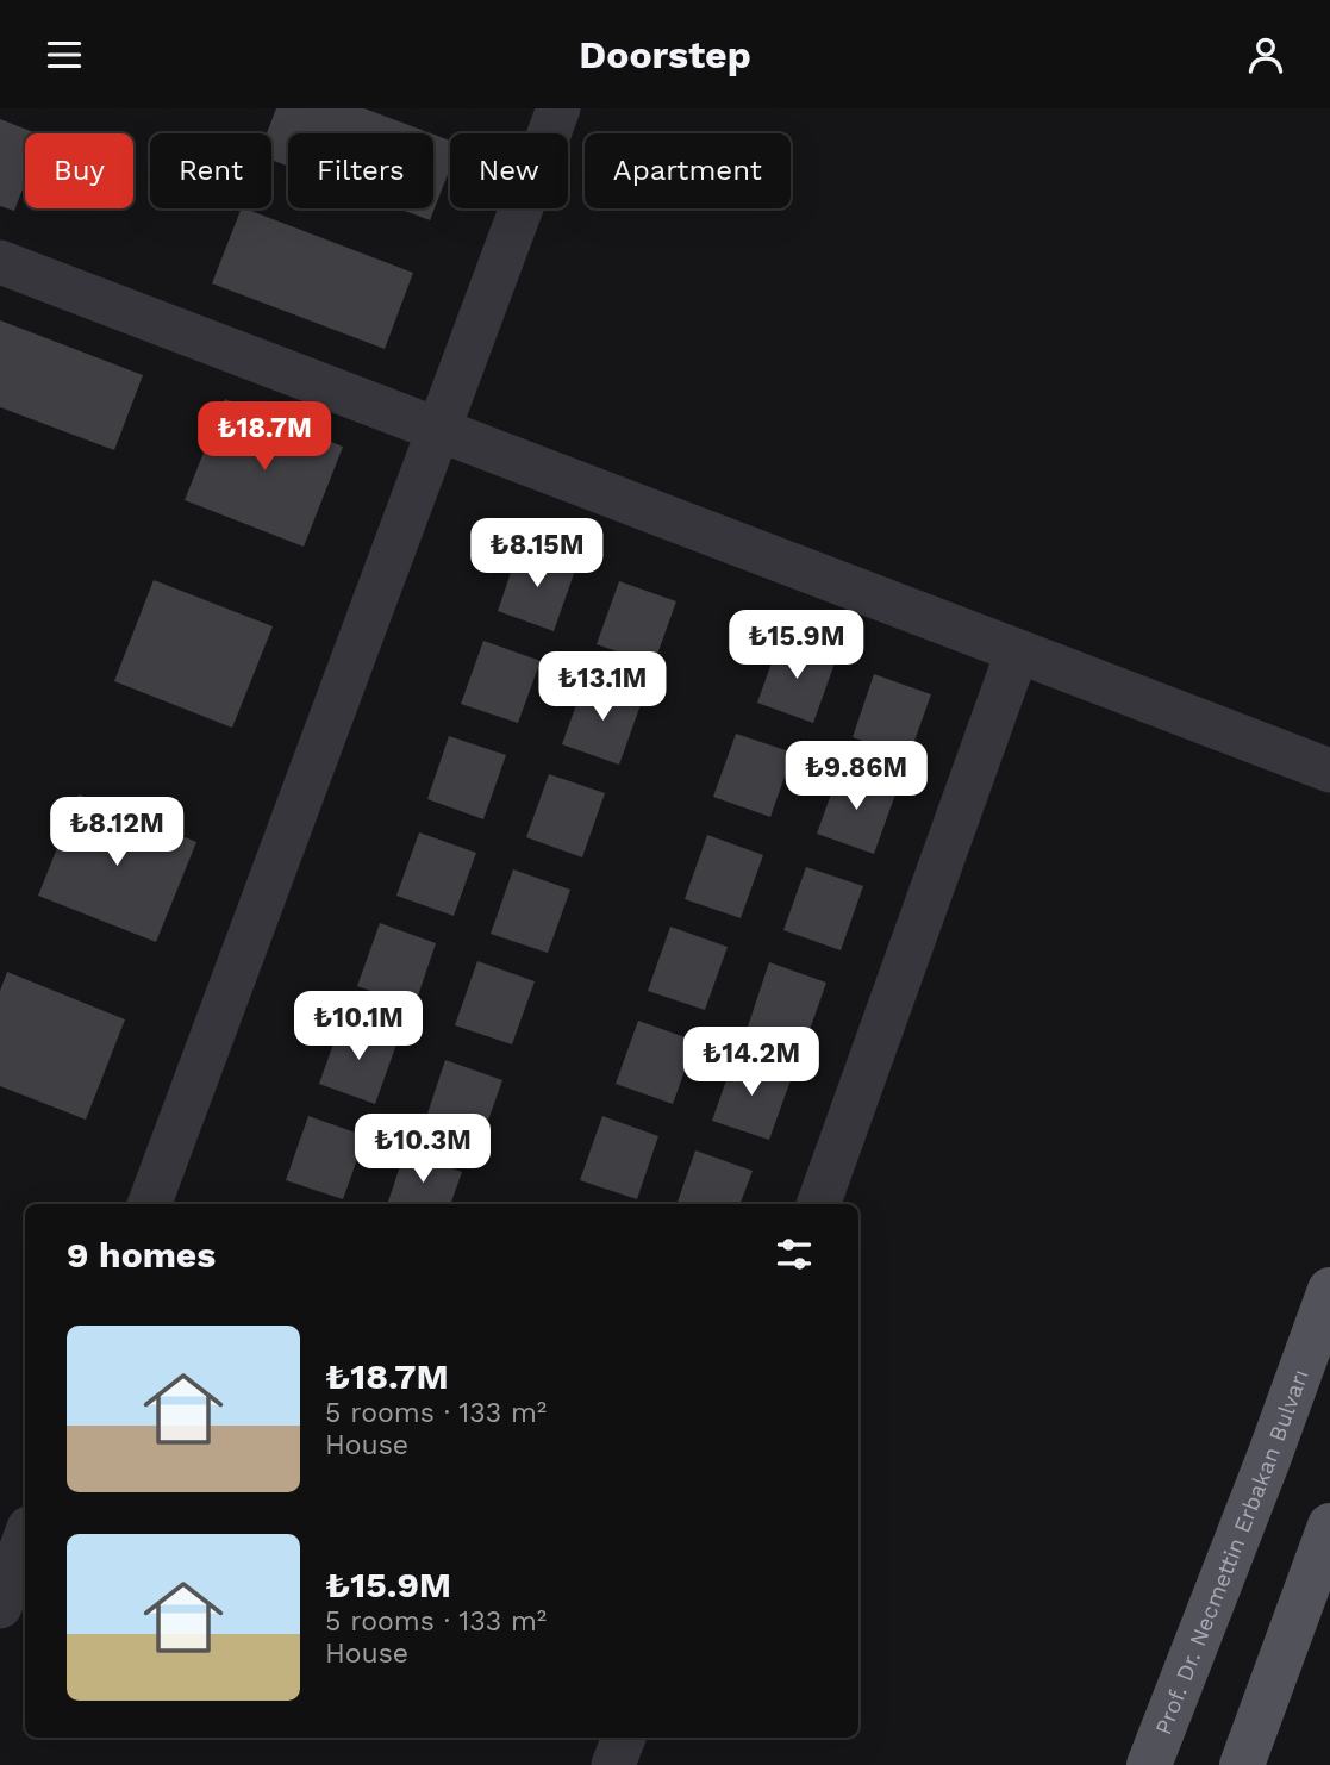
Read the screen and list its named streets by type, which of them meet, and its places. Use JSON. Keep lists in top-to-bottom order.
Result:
{
  "streets": {
    "main road": ["Prof. Dr. Necmettin Erbakan Bulvarı"]
  },
  "page": {
    "header": "Doorstep",
    "chip": [
      "Buy",
      "Rent",
      "Filters",
      "New",
      "Apartment"
    ],
    "price": [
      "₺18.7M",
      "₺8.15M",
      "₺15.9M",
      "₺13.1M",
      "₺9.86M",
      "₺8.12M",
      "₺10.1M",
      "₺14.2M",
      "₺10.3M"
    ],
    "heading": "9 homes",
    "list": [
      {
        "name": "₺18.7M",
        "note": "5 rooms · 133 m² · House"
      },
      {
        "name": "₺15.9M",
        "note": "5 rooms · 133 m² · House"
      }
    ]
  }
}
